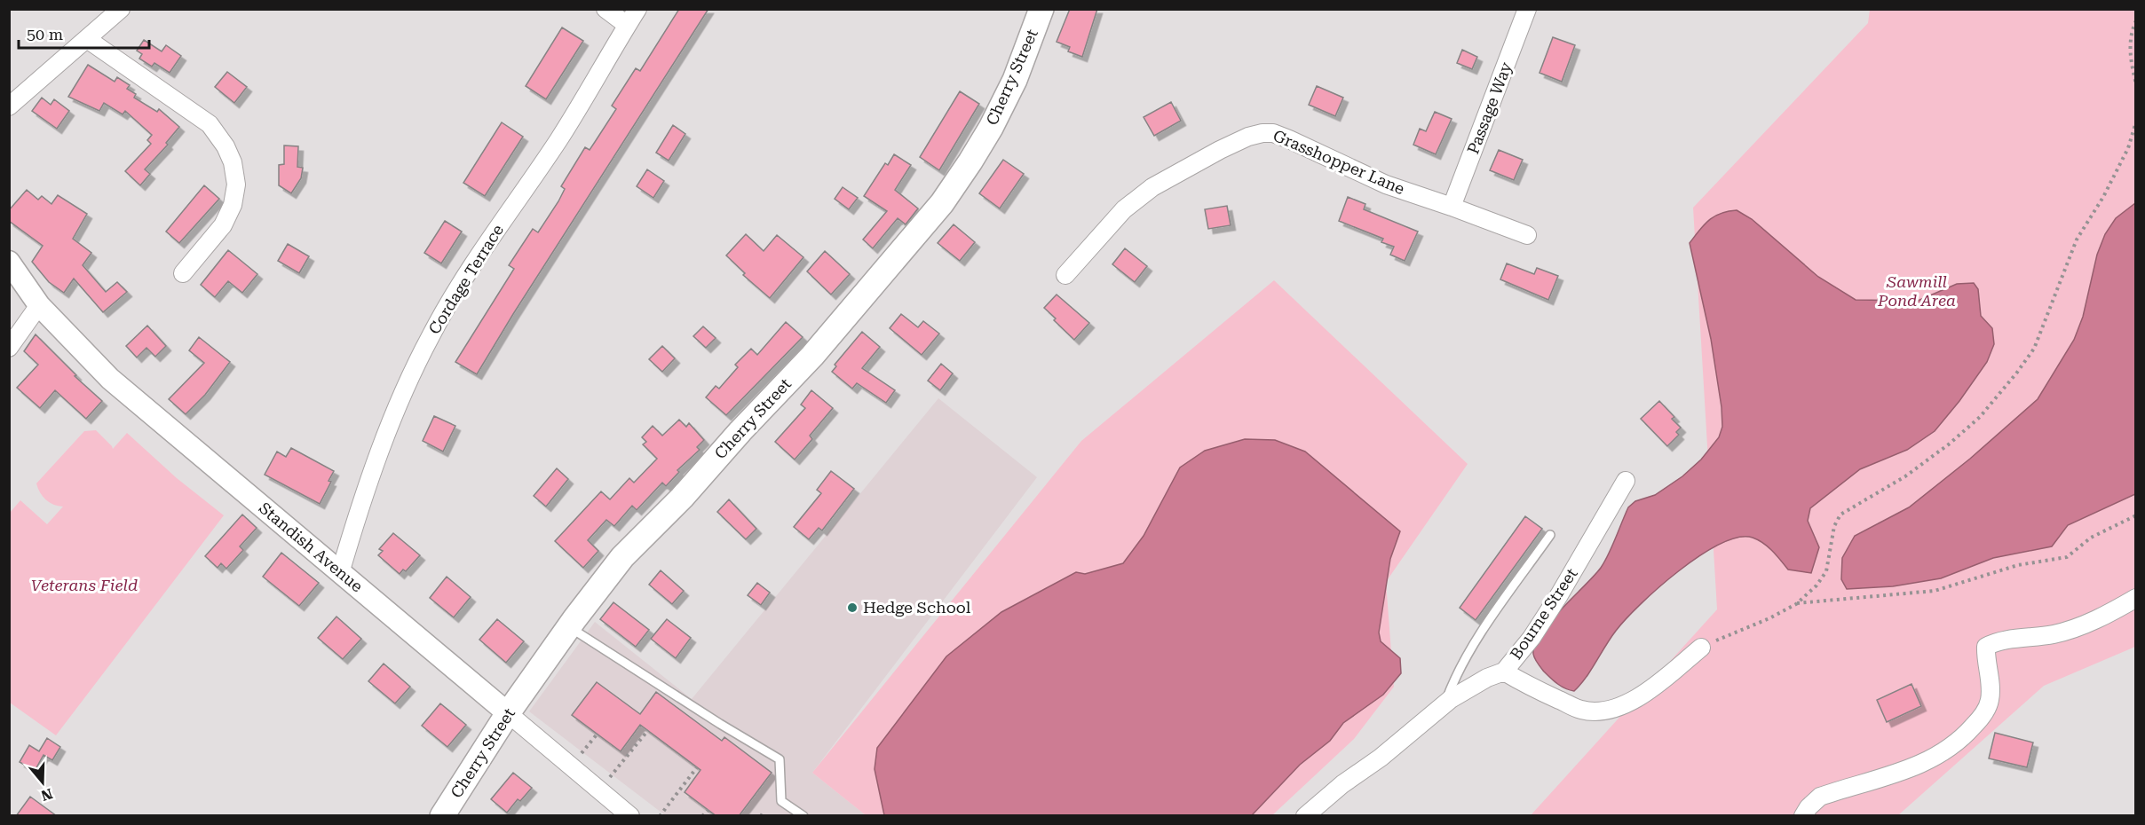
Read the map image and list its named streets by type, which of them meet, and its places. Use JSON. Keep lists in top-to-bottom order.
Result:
{
  "streets": {
    "main road": ["Cherry Street"],
    "street": [
      "Passage Way",
      "Grasshopper Lane",
      "Cordage Terrace",
      "Standish Avenue",
      "Bourne Street"
    ]
  },
  "crossings": [
    ["Cherry Street", "Standish Avenue"],
    ["Passage Way", "Grasshopper Lane"],
    ["Cordage Terrace", "Standish Avenue"]
  ],
  "parks": ["Sawmill Pond Area", "Veterans Field"],
  "places": ["Hedge School"],
  "scale_bar": "50 m",
  "north": "bottom"
}
